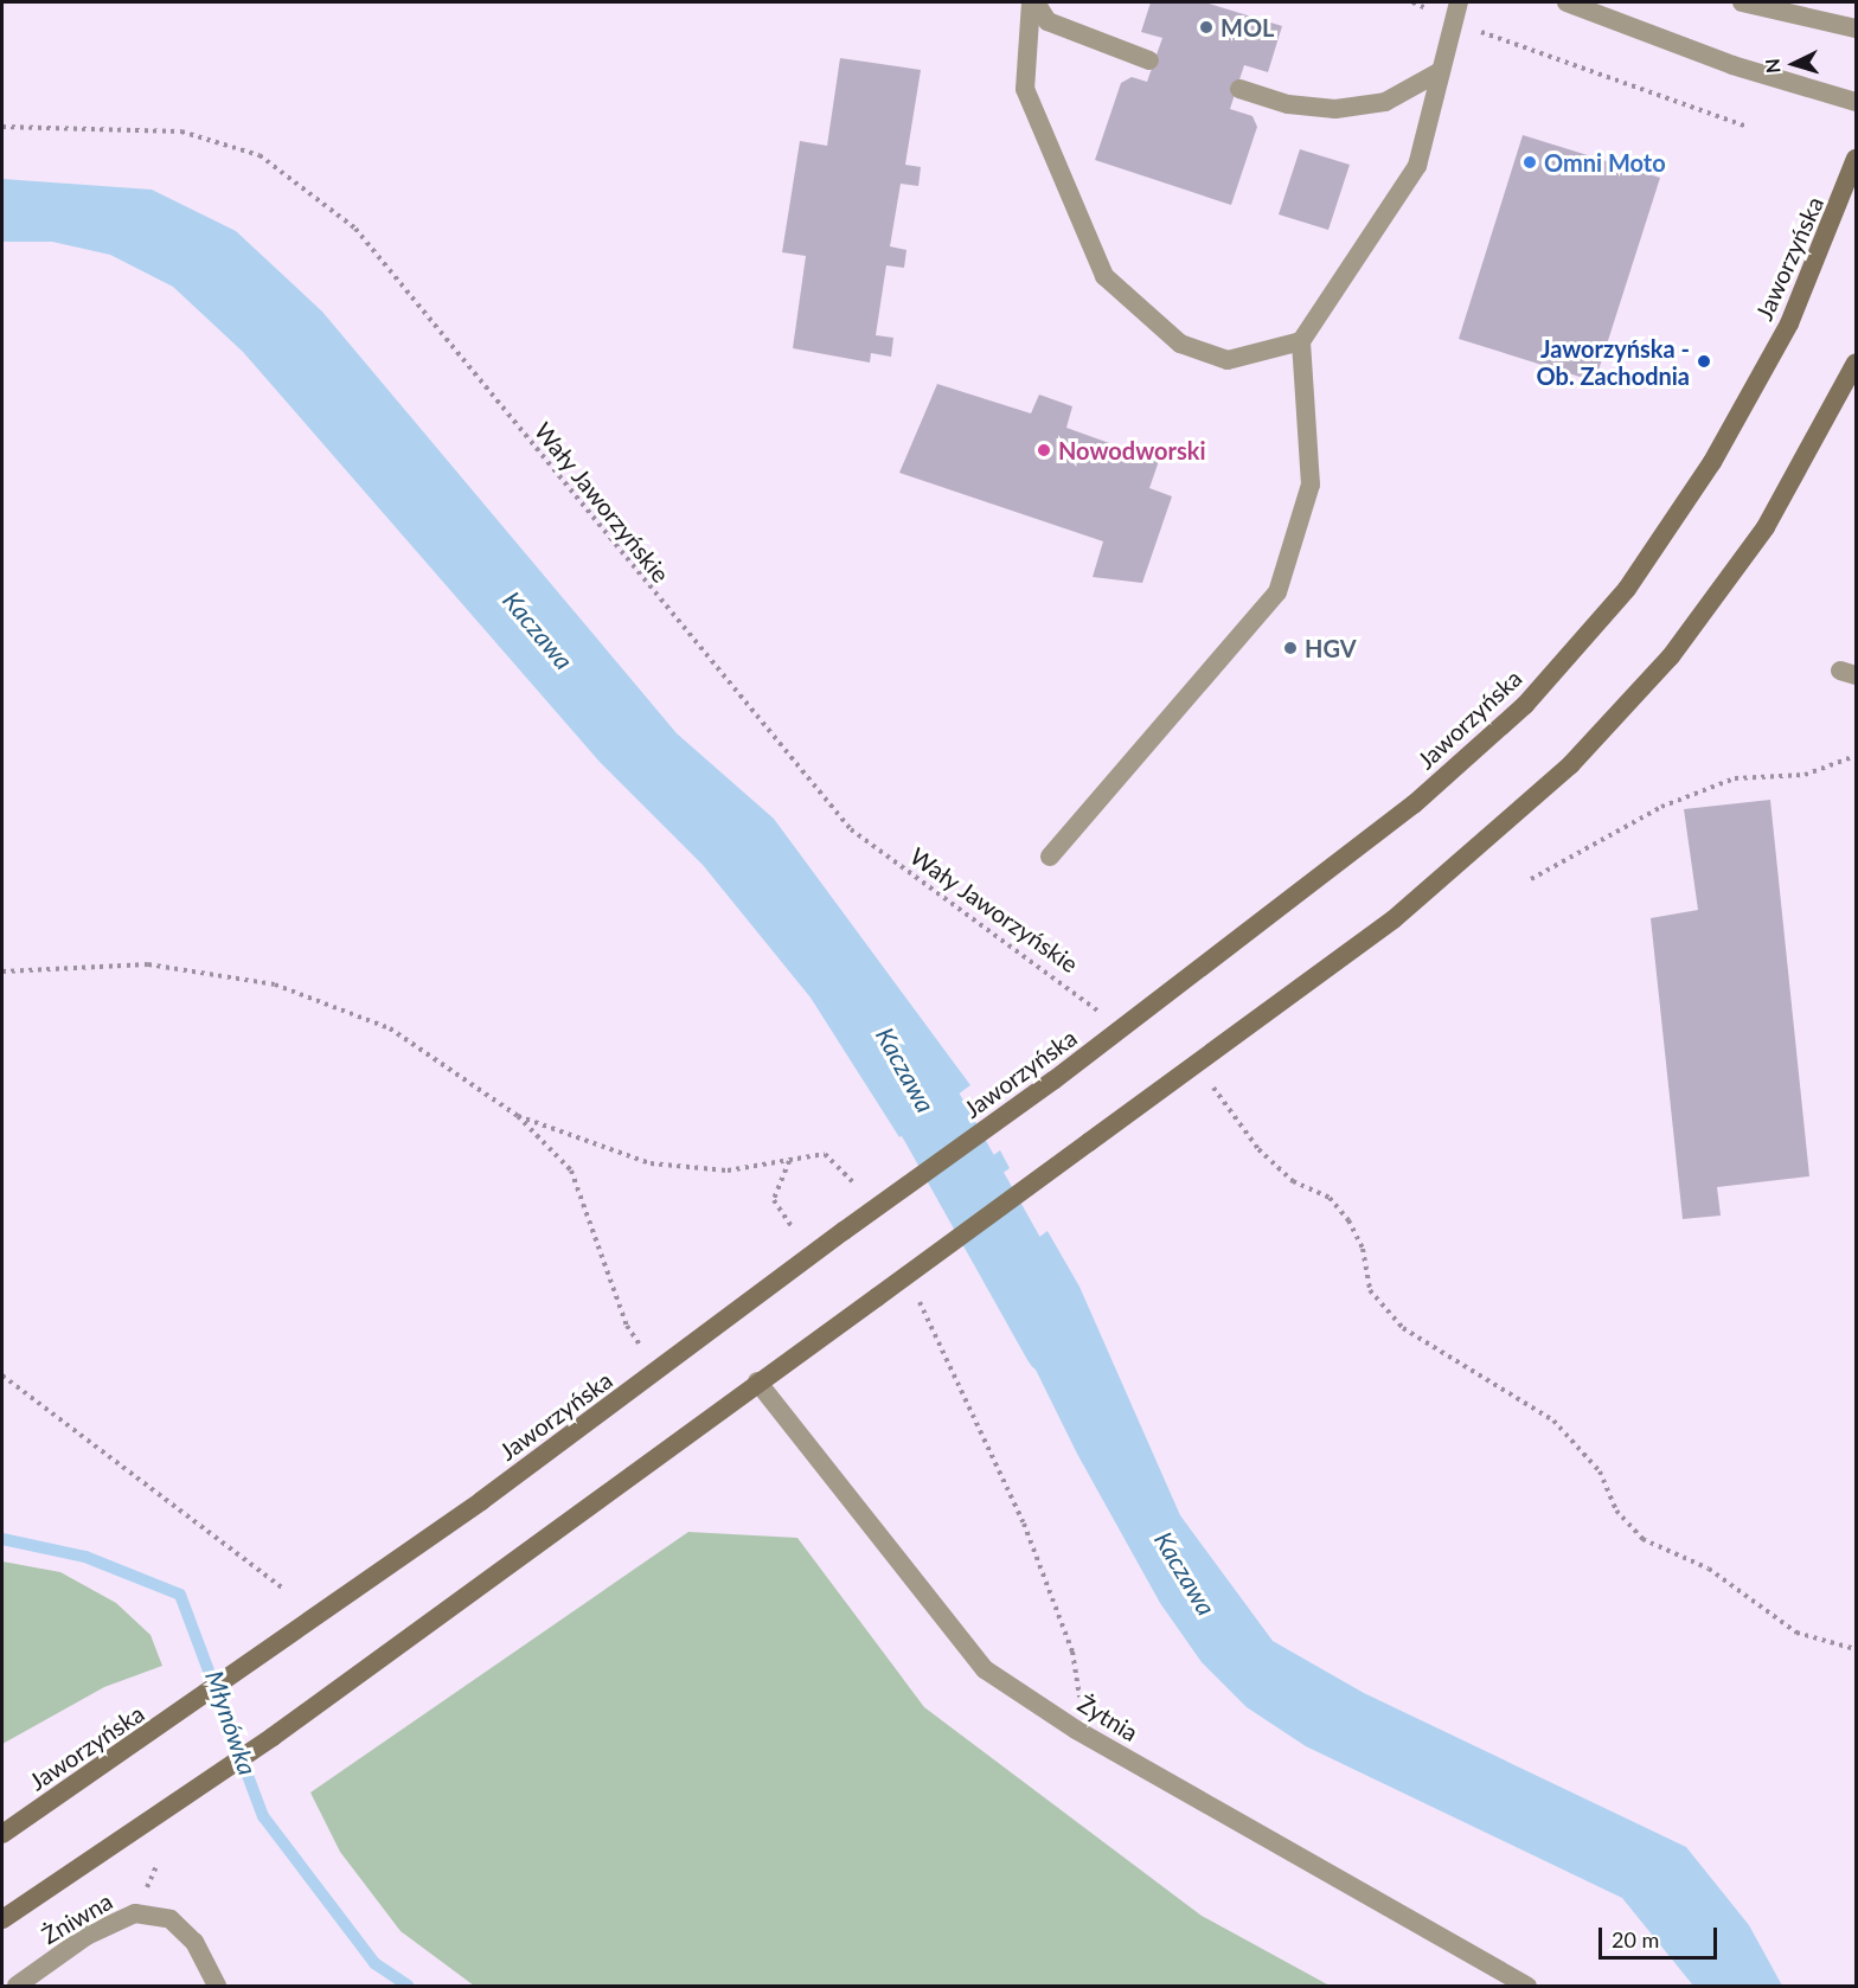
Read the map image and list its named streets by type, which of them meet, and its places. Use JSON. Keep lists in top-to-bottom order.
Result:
{
  "streets": {
    "main road": ["Jaworzyńska"],
    "street": ["Żytnia", "Żniwna"],
    "path": ["Wały Jaworzyńskie"]
  },
  "crossings": [
    ["Jaworzyńska", "Wały Jaworzyńskie"]
  ],
  "water": ["Kaczawa", "Młynówka"],
  "places": [
    "MOL",
    "Omni Moto",
    "Jaworzyńska - Ob. Zachodnia",
    "Nowodworski",
    "HGV"
  ],
  "scale_bar": "20 m",
  "north": "left"
}
